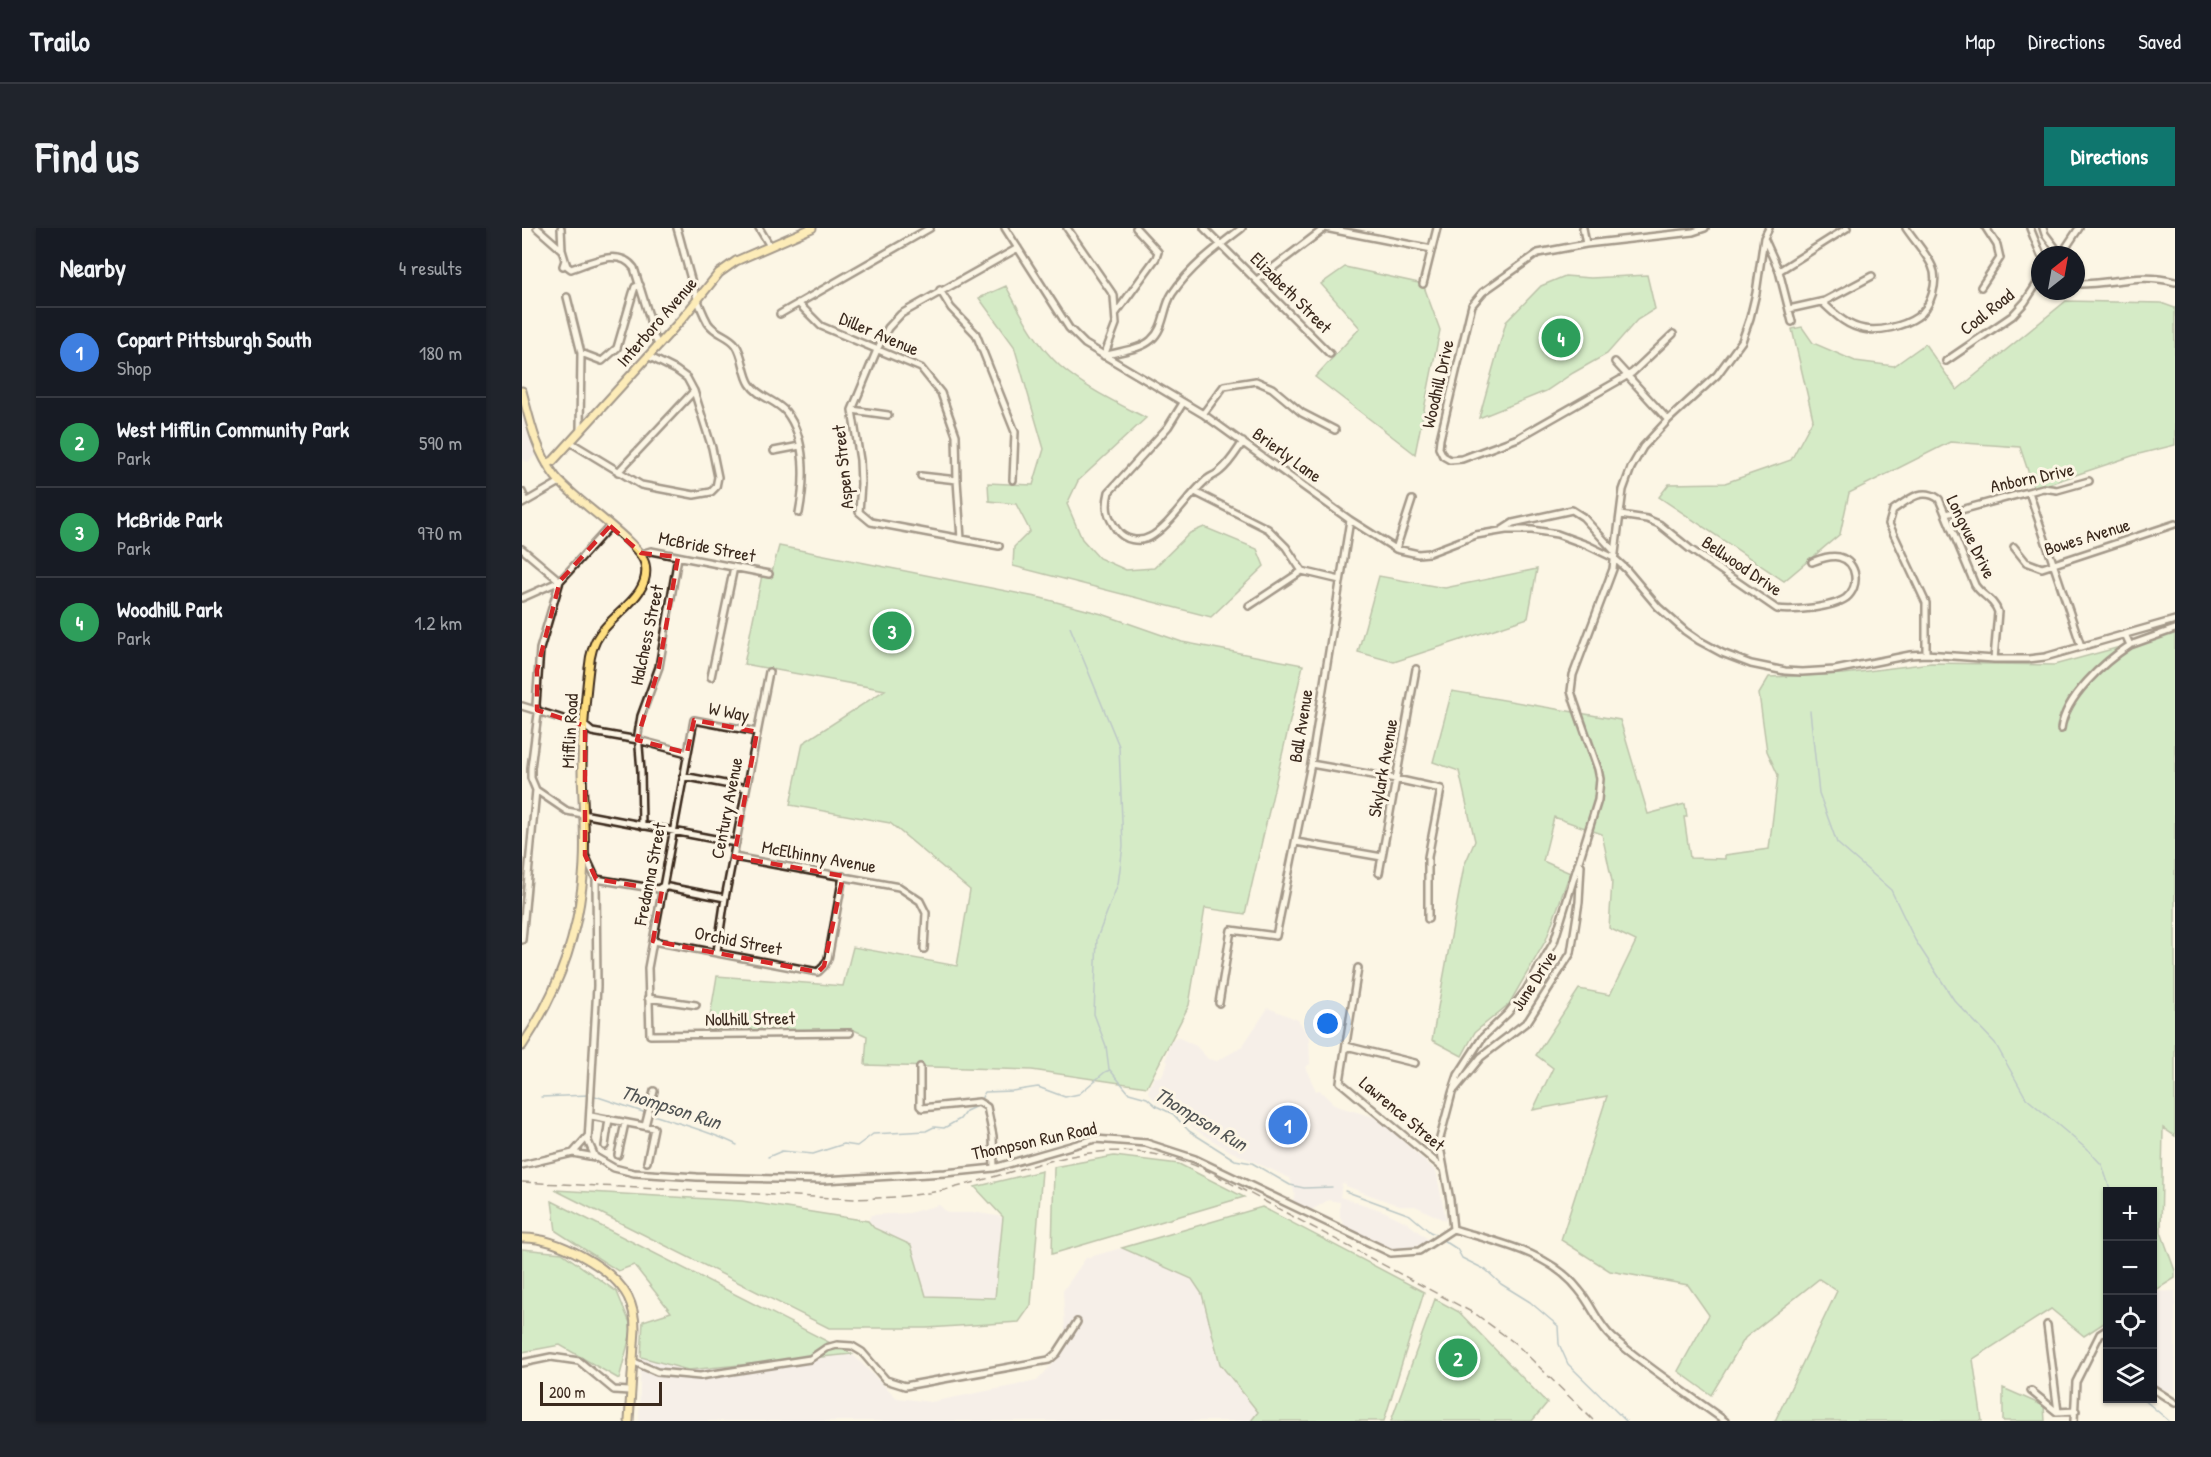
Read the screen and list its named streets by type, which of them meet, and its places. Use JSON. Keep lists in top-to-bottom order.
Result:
{
  "streets": {
    "main road": ["Interboro Avenue", "Mifflin Road"],
    "street": [
      "Elizabeth Street",
      "Coal Road",
      "Diller Avenue",
      "Woodhill Drive",
      "Brierly Lane",
      "Aspen Street",
      "Anborn Drive",
      "Longvue Drive",
      "Bowes Avenue",
      "McBride Street",
      "Bellwood Drive",
      "Halchess Street",
      "W Way",
      "Ball Avenue",
      "Skylark Avenue",
      "Century Avenue",
      "McElhinny Avenue",
      "Fredanna Street",
      "Orchid Street",
      "June Drive",
      "Nollhill Street",
      "Lawrence Street",
      "Thompson Run Road"
    ]
  },
  "crossings": [
    ["Diller Avenue", "Aspen Street"],
    ["Brierly Lane", "Aspen Street"],
    ["Brierly Lane", "Ball Avenue"],
    ["Anborn Drive", "Longvue Drive"],
    ["McBride Street", "Halchess Street"],
    ["McBride Street", "Mifflin Road"],
    ["Halchess Street", "McElhinny Avenue"],
    ["W Way", "Century Avenue"],
    ["W Way", "Fredanna Street"],
    ["Mifflin Road", "McElhinny Avenue"],
    ["Century Avenue", "McElhinny Avenue"],
    ["Century Avenue", "Orchid Street"],
    ["McElhinny Avenue", "Fredanna Street"],
    ["McElhinny Avenue", "Orchid Street"],
    ["Fredanna Street", "Orchid Street"],
    ["Fredanna Street", "Nollhill Street"]
  ],
  "water": ["Thompson Run"],
  "scale_bar": "200 m",
  "north": "top right",
  "page": {
    "header": "Trailo",
    "nav": ["Map", "Directions", "Saved"],
    "buttons": "Directions",
    "title": "Find us",
    "heading": ["Nearby", "4 results"],
    "list": [
      {
        "mark": "1",
        "name": "Copart Pittsburgh South",
        "note": "Shop",
        "value": "180 m"
      },
      {
        "mark": "2",
        "name": "West Mifflin Community Park",
        "note": "Park",
        "value": "590 m"
      },
      {
        "mark": "3",
        "name": "McBride Park",
        "note": "Park",
        "value": "970 m"
      },
      {
        "mark": "4",
        "name": "Woodhill Park",
        "note": "Park",
        "value": "1.2 km"
      }
    ],
    "pins": [
      "4",
      "3",
      "1",
      "2"
    ],
    "map_buttons": ["+", "−"],
    "scale": "200 m"
  }
}
